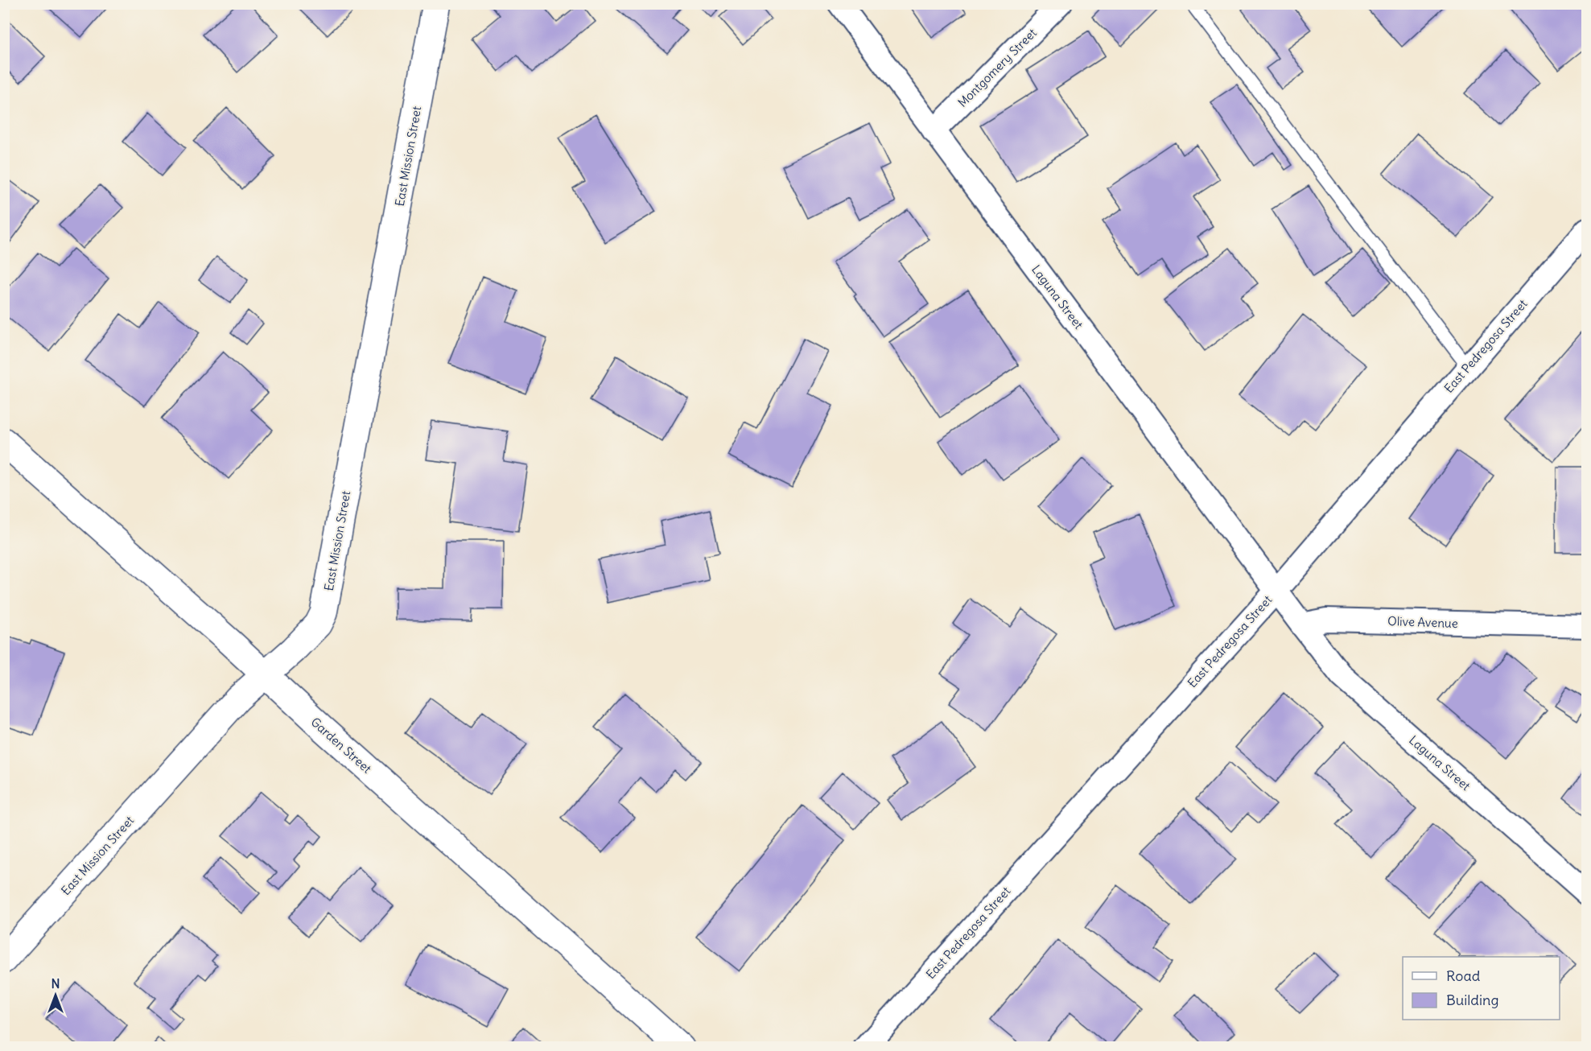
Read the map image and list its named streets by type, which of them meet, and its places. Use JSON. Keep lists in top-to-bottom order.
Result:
{
  "streets": {
    "street": [
      "Montgomery Street",
      "East Mission Street",
      "Laguna Street",
      "East Pedregosa Street",
      "Olive Avenue",
      "Garden Street"
    ]
  },
  "crossings": [
    ["Montgomery Street", "Laguna Street"],
    ["East Mission Street", "Garden Street"],
    ["Laguna Street", "East Pedregosa Street"],
    ["Laguna Street", "Olive Avenue"]
  ],
  "legend": ["Road", "Building"],
  "north": "top"
}
